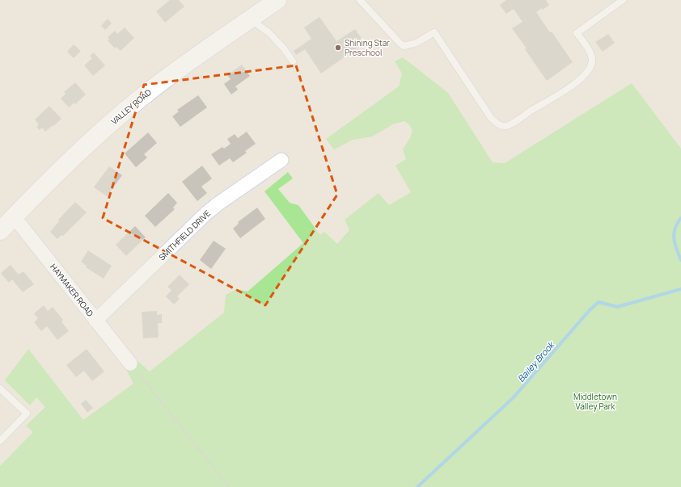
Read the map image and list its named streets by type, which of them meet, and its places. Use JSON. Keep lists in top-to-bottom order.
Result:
{
  "streets": {
    "main road": ["VALLEY ROAD"],
    "street": ["SMITHFIELD DRIVE", "HAYMAKER ROAD"]
  },
  "crossings": [
    ["VALLEY ROAD", "HAYMAKER ROAD"],
    ["SMITHFIELD DRIVE", "HAYMAKER ROAD"]
  ],
  "water": ["Bailey Brook"],
  "parks": ["Middletown Valley Park"],
  "places": ["Shining Star Preschool"]
}
